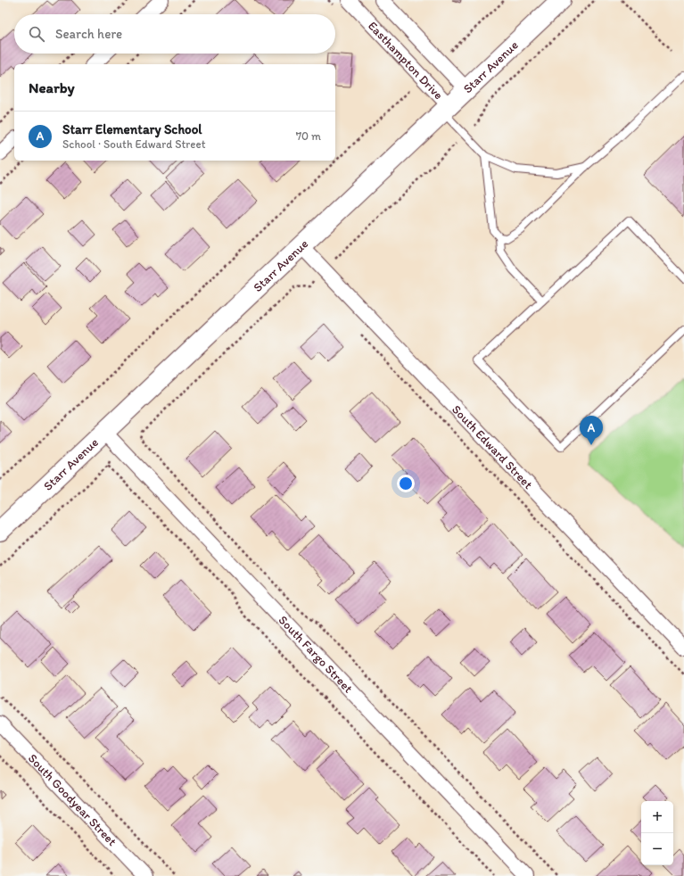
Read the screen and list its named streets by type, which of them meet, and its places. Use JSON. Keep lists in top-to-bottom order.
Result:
{
  "streets": {
    "street": [
      "Easthampton Drive",
      "Starr Avenue",
      "South Edward Street",
      "South Fargo Street",
      "South Goodyear Street"
    ]
  },
  "crossings": [
    ["Easthampton Drive", "Starr Avenue"],
    ["Starr Avenue", "South Edward Street"],
    ["Starr Avenue", "South Fargo Street"]
  ],
  "page": {
    "search": "Search here",
    "heading": "Nearby",
    "list": [
      {
        "mark": "A",
        "name": "Starr Elementary School",
        "note": "School · South Edward Street",
        "value": "70 m"
      }
    ],
    "pins": "A",
    "map_buttons": ["+", "−"]
  }
}
